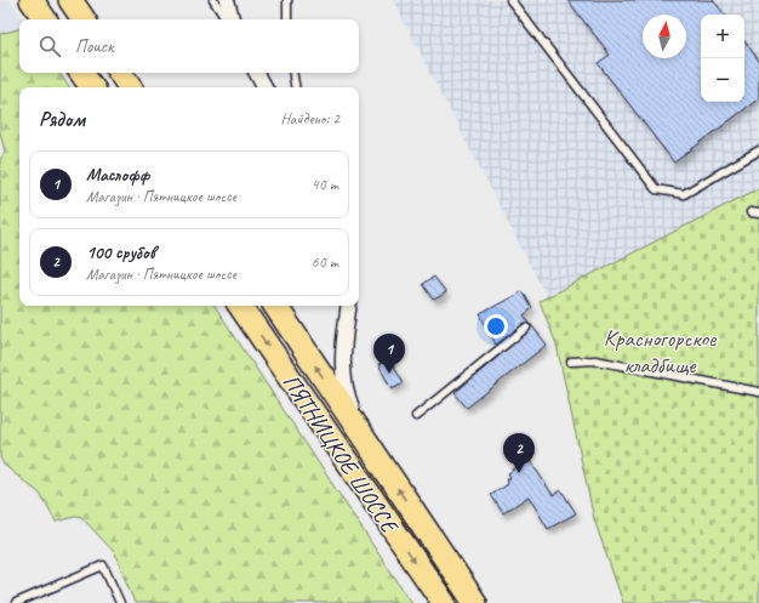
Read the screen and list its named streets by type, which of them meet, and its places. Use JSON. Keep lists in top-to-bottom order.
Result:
{
  "streets": {
    "main road": ["ПЯТНИЦКОЕ ШОССЕ"]
  },
  "parks": ["Красногорское кладбище"],
  "north": "top",
  "page": {
    "map_buttons": ["+", "−"],
    "search": "Поиск",
    "heading": ["Рядом", "Найдено: 2"],
    "list": [
      {
        "mark": "1",
        "name": "Маслофф",
        "note": "Магазин · Пятницкое шоссе",
        "value": "40 m"
      },
      {
        "mark": "2",
        "name": "100 срубов",
        "note": "Магазин · Пятницкое шоссе",
        "value": "60 m"
      }
    ],
    "pins": ["1", "2"]
  }
}
